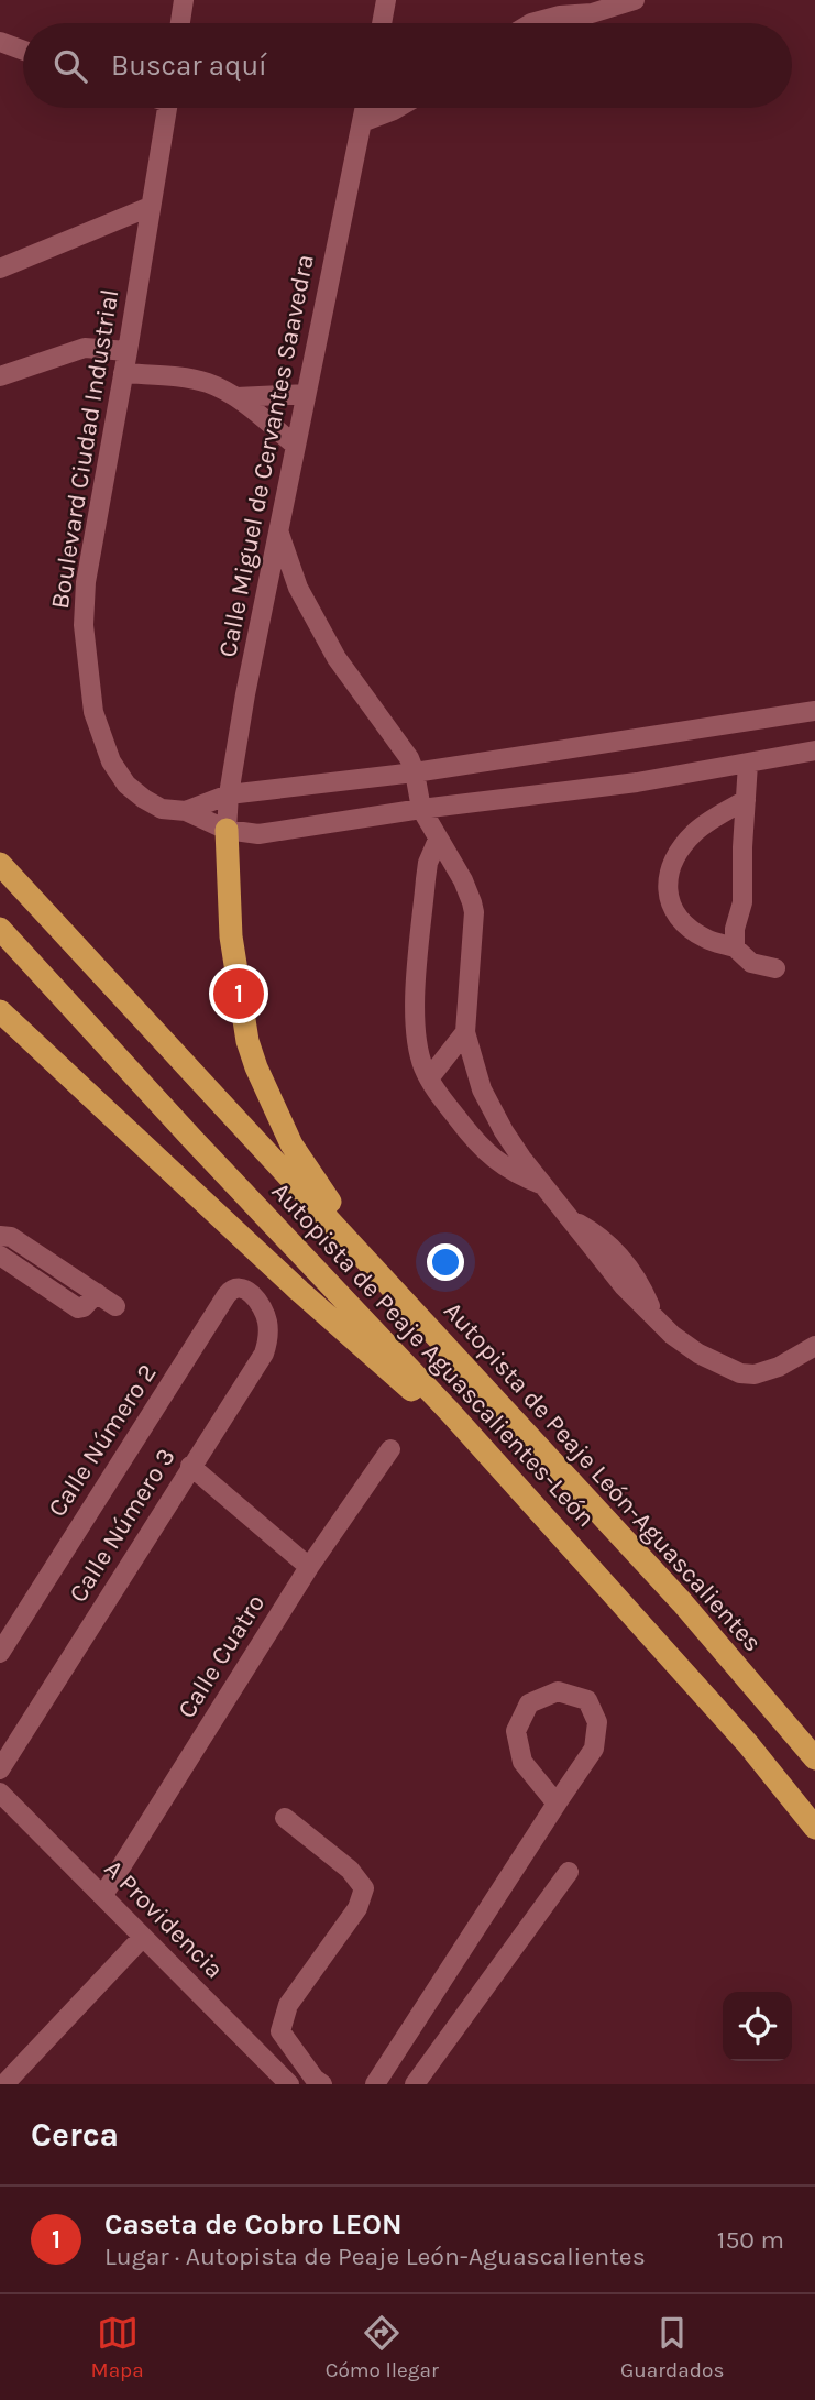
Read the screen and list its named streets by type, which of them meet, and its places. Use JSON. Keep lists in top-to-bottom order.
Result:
{
  "streets": {
    "highway": ["Autopista de Peaje Aguascalientes-León", "Autopista de Peaje León-Aguascalientes"],
    "street": [
      "Boulevard Ciudad Industrial",
      "Calle Miguel de Cervantes Saavedra",
      "Calle Número 2",
      "Calle Número 3",
      "Calle Cuatro",
      "A Providencia"
    ]
  },
  "crossings": [
    ["Boulevard Ciudad Industrial", "Calle Miguel de Cervantes Saavedra"],
    ["Calle Número 2", "Calle Número 3"],
    ["Calle Cuatro", "A Providencia"]
  ],
  "page": {
    "search": "Buscar aquí",
    "pins": "1",
    "heading": "Cerca",
    "list": [
      {
        "mark": "1",
        "name": "Caseta de Cobro LEON",
        "note": "Lugar · Autopista de Peaje León-Aguascalientes",
        "value": "150 m"
      }
    ],
    "nav": ["Mapa", "Cómo llegar", "Guardados"]
  }
}
